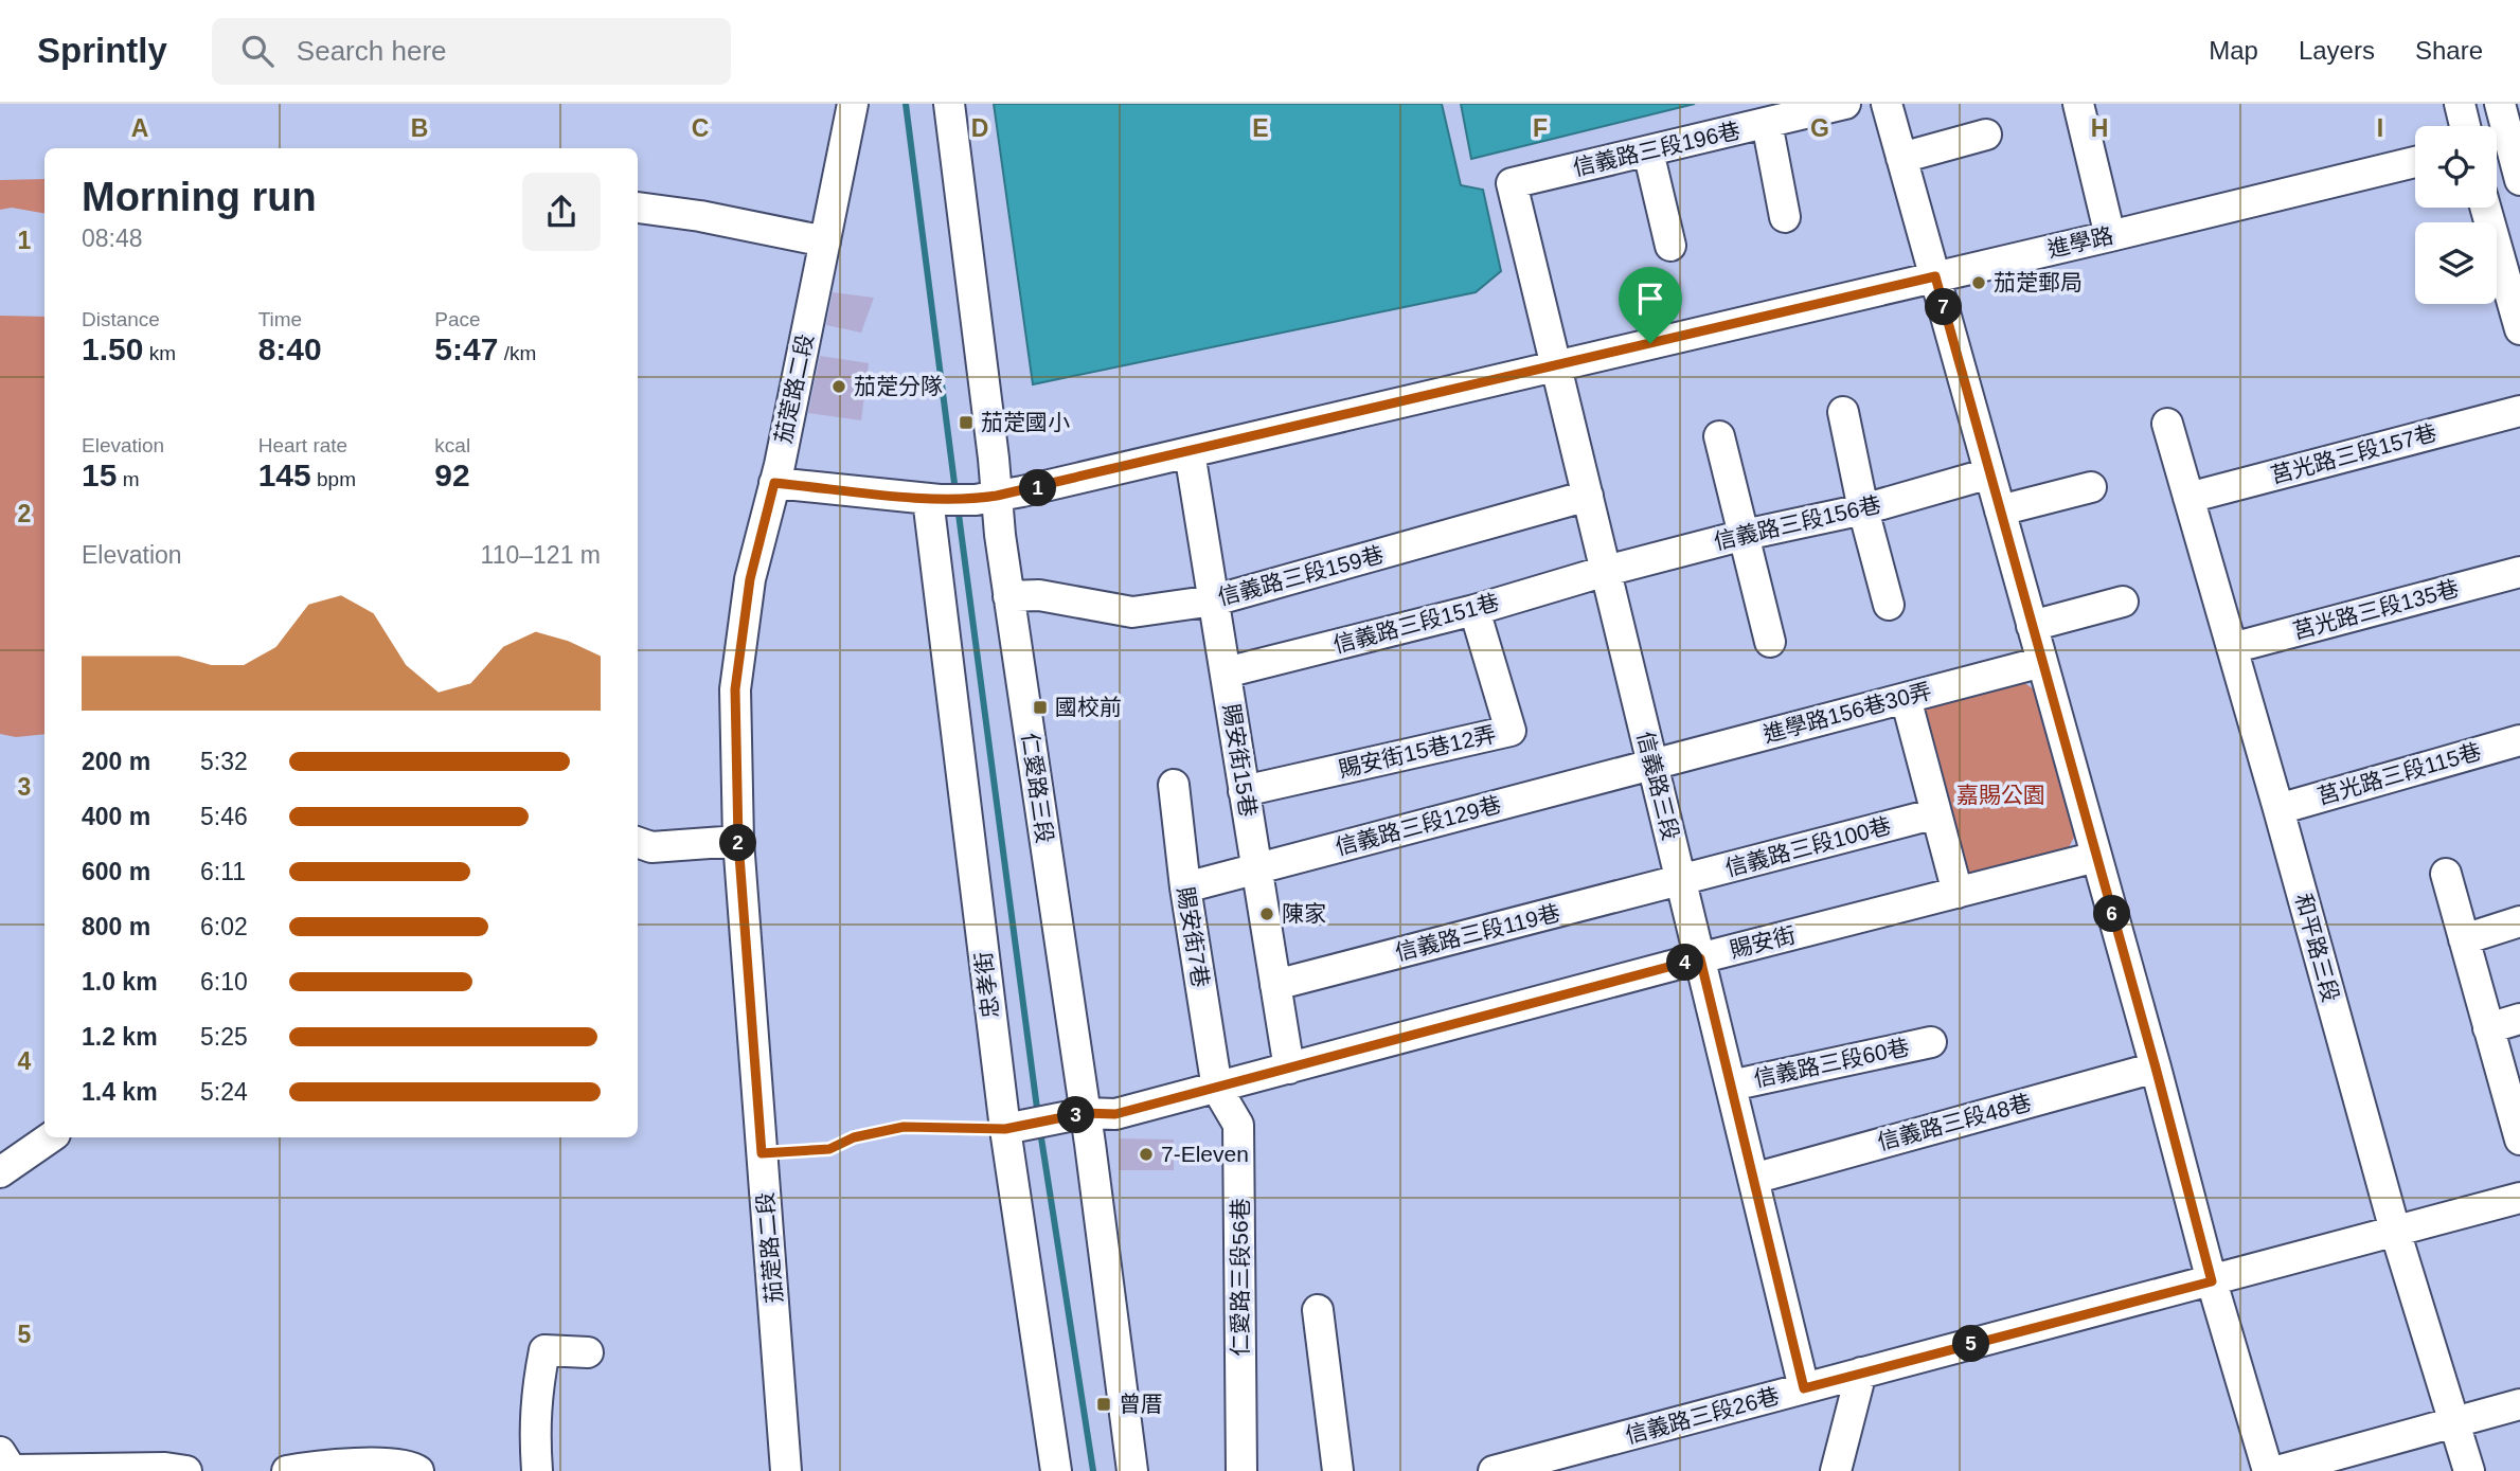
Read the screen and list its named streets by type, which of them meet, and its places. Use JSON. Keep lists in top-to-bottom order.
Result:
{
  "streets": {
    "street": [
      "信義路三段196巷",
      "進學路",
      "茄萣路二段",
      "莒光路三段157巷",
      "信義路三段156巷",
      "信義路三段159巷",
      "莒光路三段135巷",
      "信義路三段151巷",
      "進學路156巷30弄",
      "賜安街15巷12弄",
      "賜安街15巷",
      "莒光路三段115巷",
      "信義路三段",
      "仁愛路三段",
      "信義路三段129巷",
      "信義路三段100巷",
      "信義路三段119巷",
      "賜安街7巷",
      "賜安街",
      "和平路三段",
      "忠孝街",
      "信義路三段60巷",
      "信義路三段48巷",
      "仁愛路三段56巷",
      "信義路三段26巷"
    ]
  },
  "crossings": [
    ["信義路三段196巷", "信義路三段"],
    ["進學路", "茄萣路二段"],
    ["進學路", "賜安街15巷"],
    ["進學路", "信義路三段"],
    ["進學路", "仁愛路三段"],
    ["進學路", "忠孝街"],
    ["莒光路三段157巷", "和平路三段"],
    ["信義路三段156巷", "信義路三段151巷"],
    ["信義路三段156巷", "信義路三段"],
    ["信義路三段159巷", "賜安街15巷"],
    ["信義路三段159巷", "信義路三段"],
    ["信義路三段159巷", "仁愛路三段"],
    ["莒光路三段135巷", "和平路三段"],
    ["信義路三段151巷", "賜安街15巷12弄"],
    ["信義路三段151巷", "賜安街15巷"],
    ["信義路三段151巷", "信義路三段"],
    ["進學路156巷30弄", "信義路三段"],
    ["進學路156巷30弄", "信義路三段129巷"],
    ["賜安街15巷12弄", "賜安街15巷"],
    ["賜安街15巷", "信義路三段129巷"],
    ["賜安街15巷", "信義路三段119巷"],
    ["賜安街15巷", "賜安街"],
    ["莒光路三段115巷", "和平路三段"],
    ["信義路三段", "信義路三段129巷"],
    ["信義路三段", "信義路三段100巷"],
    ["信義路三段", "信義路三段119巷"],
    ["信義路三段", "賜安街"],
    ["信義路三段", "信義路三段60巷"],
    ["信義路三段", "信義路三段48巷"],
    ["信義路三段", "信義路三段26巷"],
    ["仁愛路三段", "賜安街"],
    ["信義路三段129巷", "賜安街7巷"],
    ["信義路三段100巷", "信義路三段119巷"],
    ["賜安街7巷", "賜安街"],
    ["賜安街7巷", "仁愛路三段56巷"],
    ["賜安街", "忠孝街"],
    ["賜安街", "仁愛路三段56巷"],
    ["和平路三段", "信義路三段26巷"]
  ],
  "parks": ["嘉賜公園"],
  "places": {
    "other": [
      "茄萣郵局",
      "茄萣分隊",
      "陳家",
      "7-Eleven"
    ],
    "transit": ["茄萣國小", "國校前", "曾厝"]
  },
  "page": {
    "header": "Sprintly",
    "search": "Search here",
    "nav": ["Map", "Layers", "Share"],
    "heading": ["Morning run", "08:48"],
    "stats": [
      ["Distance", "1.50 km"],
      ["Time", "8:40"],
      ["Pace", "5:47 /km"],
      ["Elevation", "15 m"],
      ["Heart rate", "145 bpm"],
      ["kcal", "92"]
    ],
    "pins": [
      "7",
      "1",
      "2",
      "6",
      "4",
      "3",
      "5"
    ],
    "chart": ["Elevation", "110–121 m"],
    "list": [
      {
        "name": "200 m",
        "note": "5:32"
      },
      {
        "name": "400 m",
        "note": "5:46"
      },
      {
        "name": "600 m",
        "note": "6:11"
      },
      {
        "name": "800 m",
        "note": "6:02"
      },
      {
        "name": "1.0 km",
        "note": "6:10"
      },
      {
        "name": "1.2 km",
        "note": "5:25"
      },
      {
        "name": "1.4 km",
        "note": "5:24"
      }
    ]
  },
  "grid": {
    "columns": [
      "A",
      "B",
      "C",
      "D",
      "E",
      "F",
      "G",
      "H",
      "I"
    ],
    "rows": [
      "1",
      "2",
      "3",
      "4",
      "5"
    ]
  }
}
